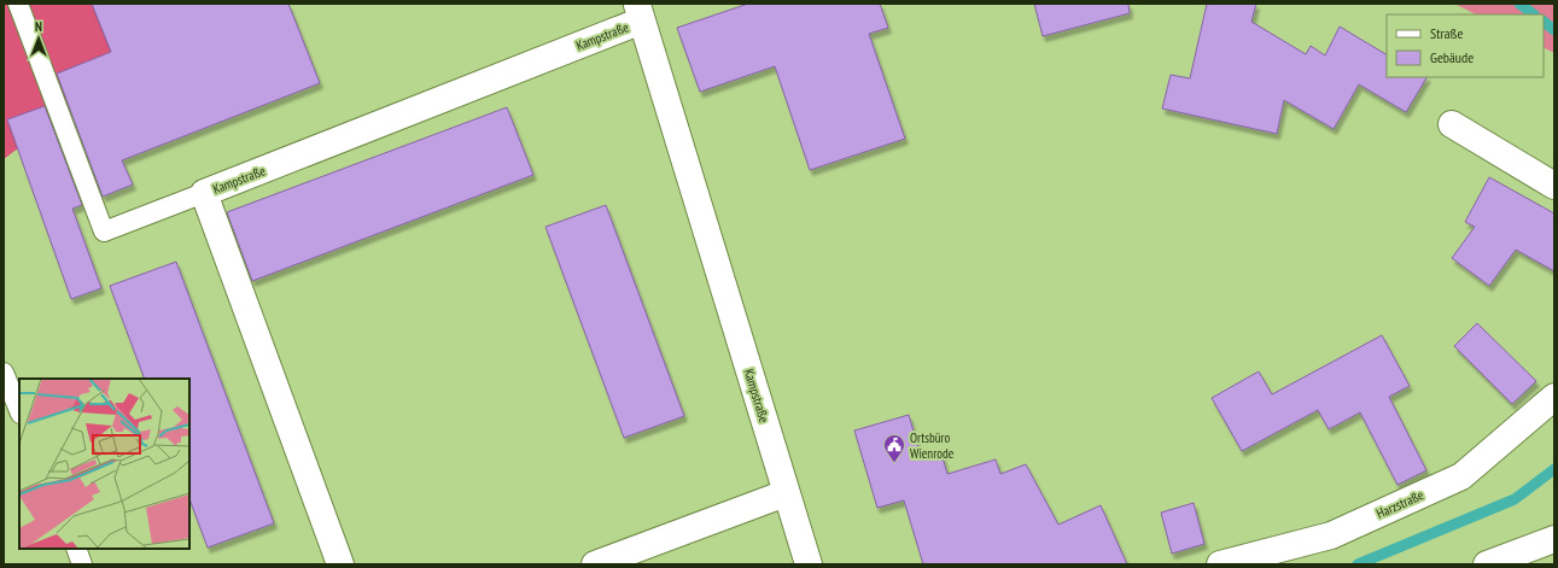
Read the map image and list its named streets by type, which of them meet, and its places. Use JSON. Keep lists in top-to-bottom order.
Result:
{
  "streets": {
    "street": ["Kampstraße", "Harzstraße"]
  },
  "places": {
    "public building": ["Ortsbüro Wienrode"]
  },
  "legend": ["Straße", "Gebäude"],
  "north": "top"
}
